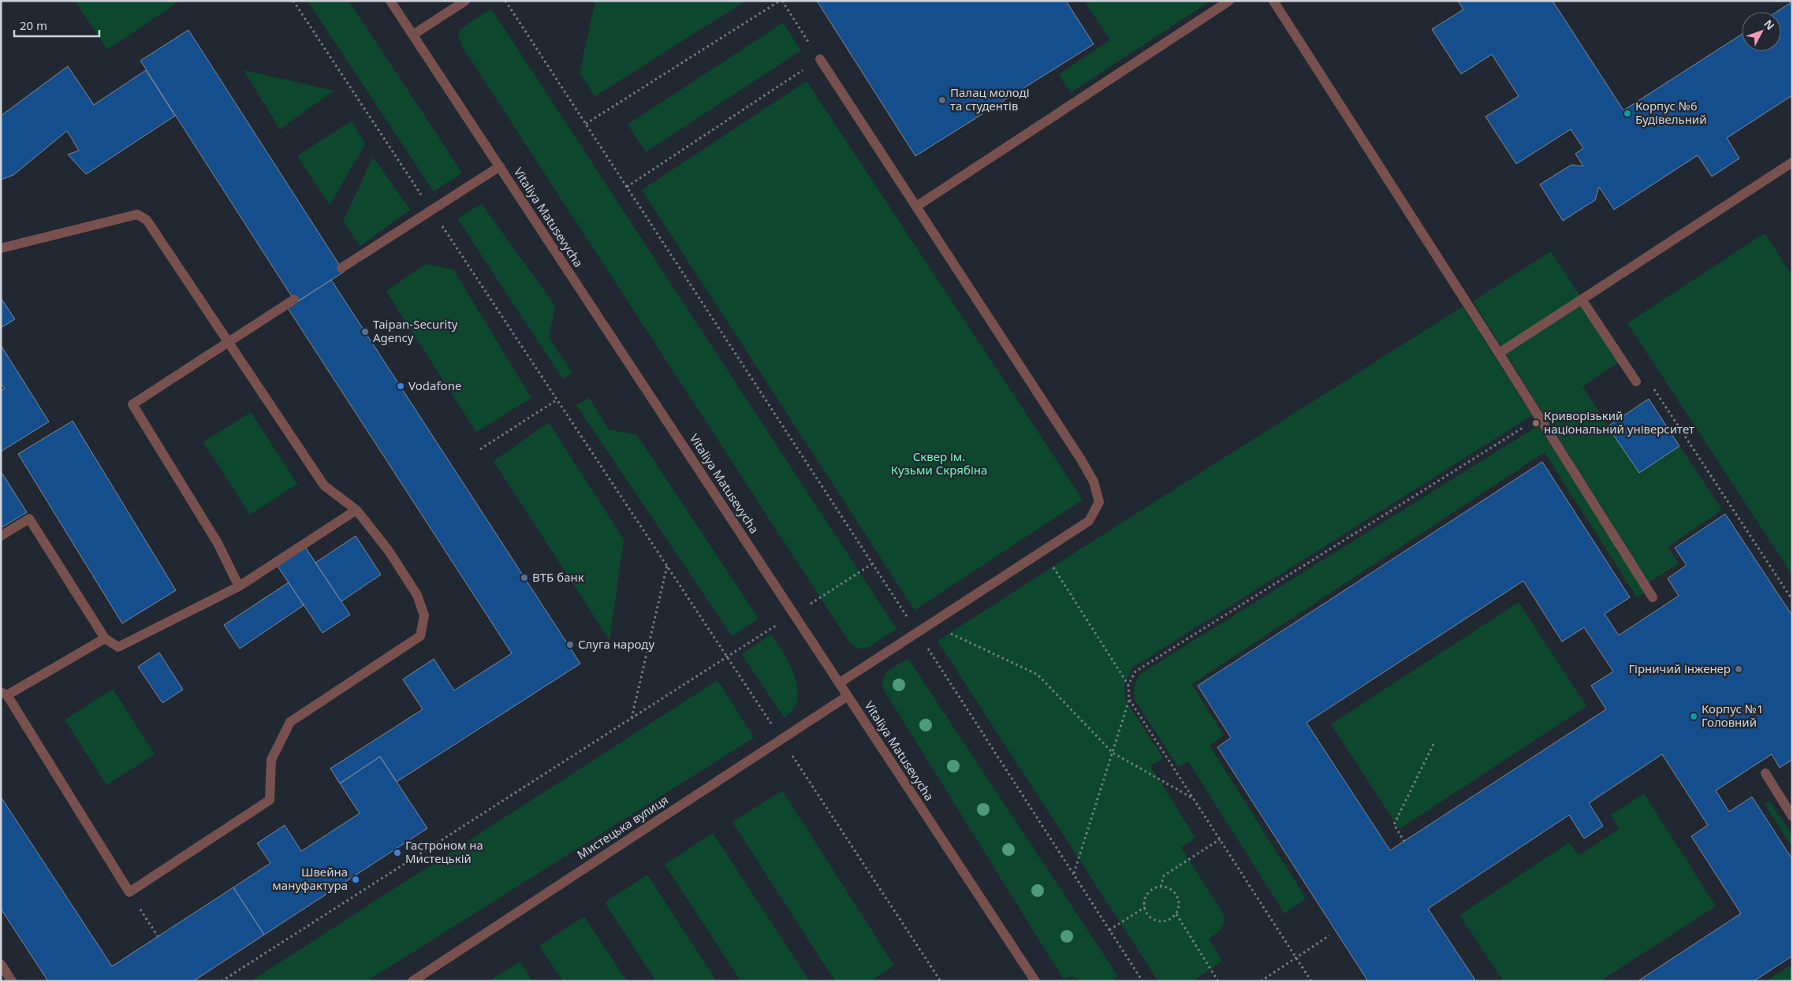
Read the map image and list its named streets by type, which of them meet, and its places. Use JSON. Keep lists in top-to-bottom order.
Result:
{
  "streets": {
    "street": ["Vitaliya Matusevycha", "Мистецька вулиця"]
  },
  "crossings": [
    ["Vitaliya Matusevycha", "Мистецька вулиця"]
  ],
  "parks": ["Сквер ім. Кузьми Скрябіна"],
  "places": [
    "Палац молоді та студентів",
    "Корпус №6 Будівельний",
    "Taipan-Security Agency",
    "Vodafone",
    "Криворізький національний університет",
    "ВТБ банк",
    "Слуга народу",
    "Гірничий інженер",
    "Корпус №1 Головний",
    "Гастроном на Мистецькій",
    "Швейна мануфактура"
  ],
  "scale_bar": "20 m",
  "north": "top right"
}
